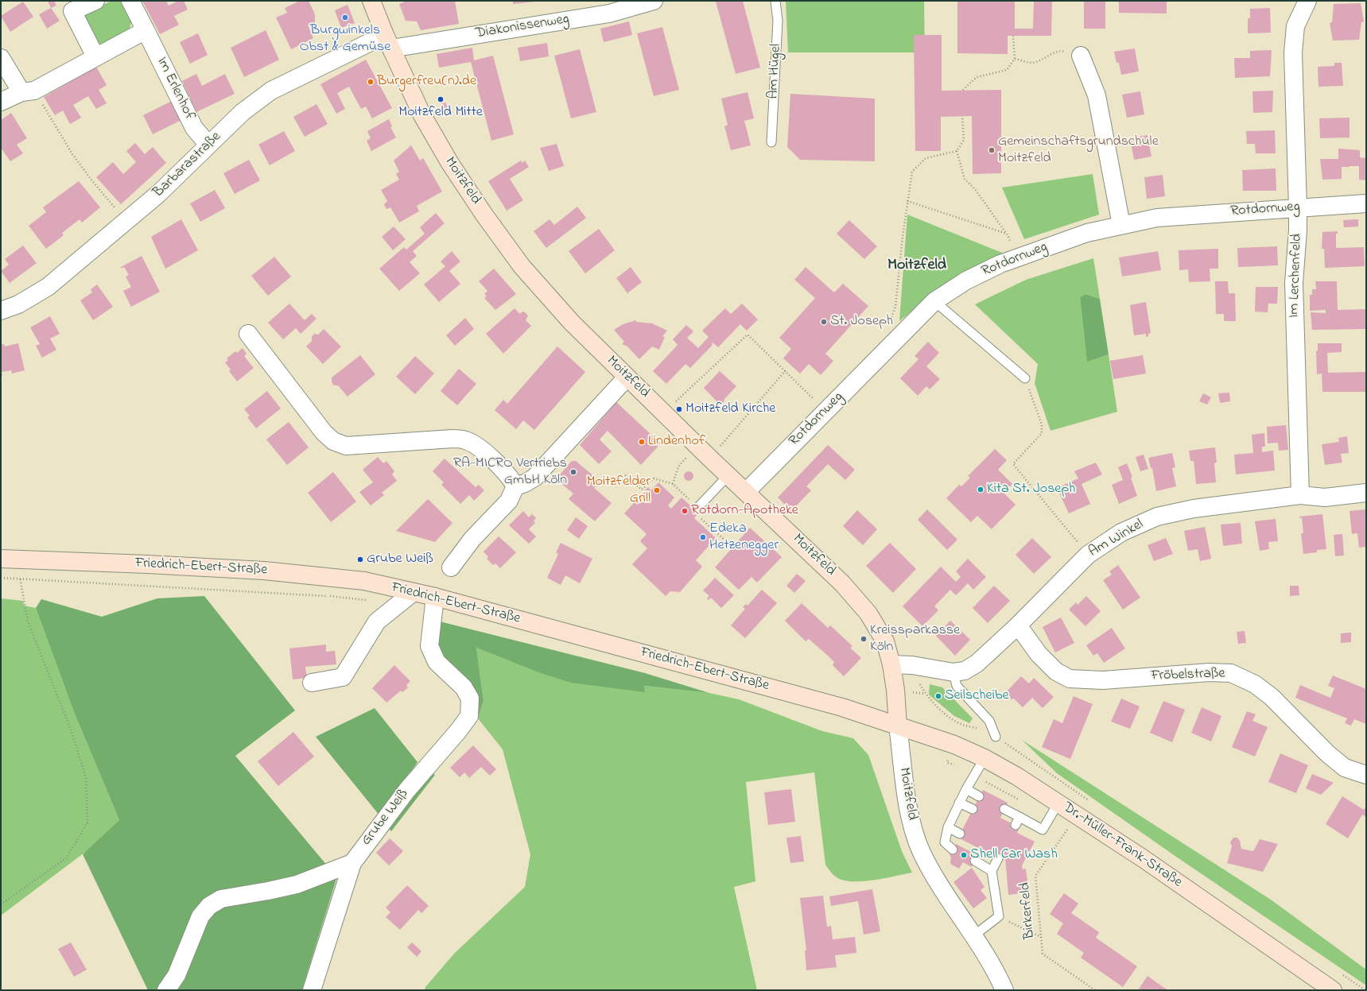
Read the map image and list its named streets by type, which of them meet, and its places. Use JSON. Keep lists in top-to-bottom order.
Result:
{
  "streets": {
    "main road": ["Moitzfeld", "Friedrich-Ebert-Straße", "Dr.-Müller-Frank-Straße"],
    "street": [
      "Diakonissenweg",
      "Im Erlenhof",
      "Barbarastraße",
      "Rotdornweg",
      "Im Lerchenfeld",
      "Am Winkel",
      "Fröbelstraße",
      "Grube Weiß"
    ],
    "lane": ["Am Hügel"],
    "path": ["Birkerfeld"]
  },
  "crossings": [
    ["Diakonissenweg", "Barbarastraße"],
    ["Diakonissenweg", "Moitzfeld"],
    ["Im Erlenhof", "Barbarastraße"],
    ["Barbarastraße", "Moitzfeld"],
    ["Moitzfeld", "Rotdornweg"],
    ["Moitzfeld", "Am Winkel"],
    ["Moitzfeld", "Friedrich-Ebert-Straße"],
    ["Moitzfeld", "Dr.-Müller-Frank-Straße"],
    ["Rotdornweg", "Im Lerchenfeld"],
    ["Im Lerchenfeld", "Am Winkel"],
    ["Am Winkel", "Fröbelstraße"],
    ["Friedrich-Ebert-Straße", "Grube Weiß"],
    ["Friedrich-Ebert-Straße", "Dr.-Müller-Frank-Straße"],
    ["Dr.-Müller-Frank-Straße", "Birkerfeld"]
  ],
  "districts": ["Moitzfeld"],
  "places": [
    "Burgwinkels Obst & Gemüse",
    "Burgerfreu(n).de",
    "Moitzfeld Mitte",
    "Gemeinschaftsgrundschule Moitzfeld",
    "St. Joseph",
    "Moitzfeld Kirche",
    "Lindenhof",
    "RA-MICRO Vertriebs GmbH Köln",
    "Kita St. Joseph",
    "Moitzfelder Grill",
    "Rotdorn-Apotheke",
    "Edeka Hetzenegger",
    "Grube Weiß",
    "Kreissparkasse Köln",
    "Seilscheibe",
    "Shell Car Wash"
  ]
}
